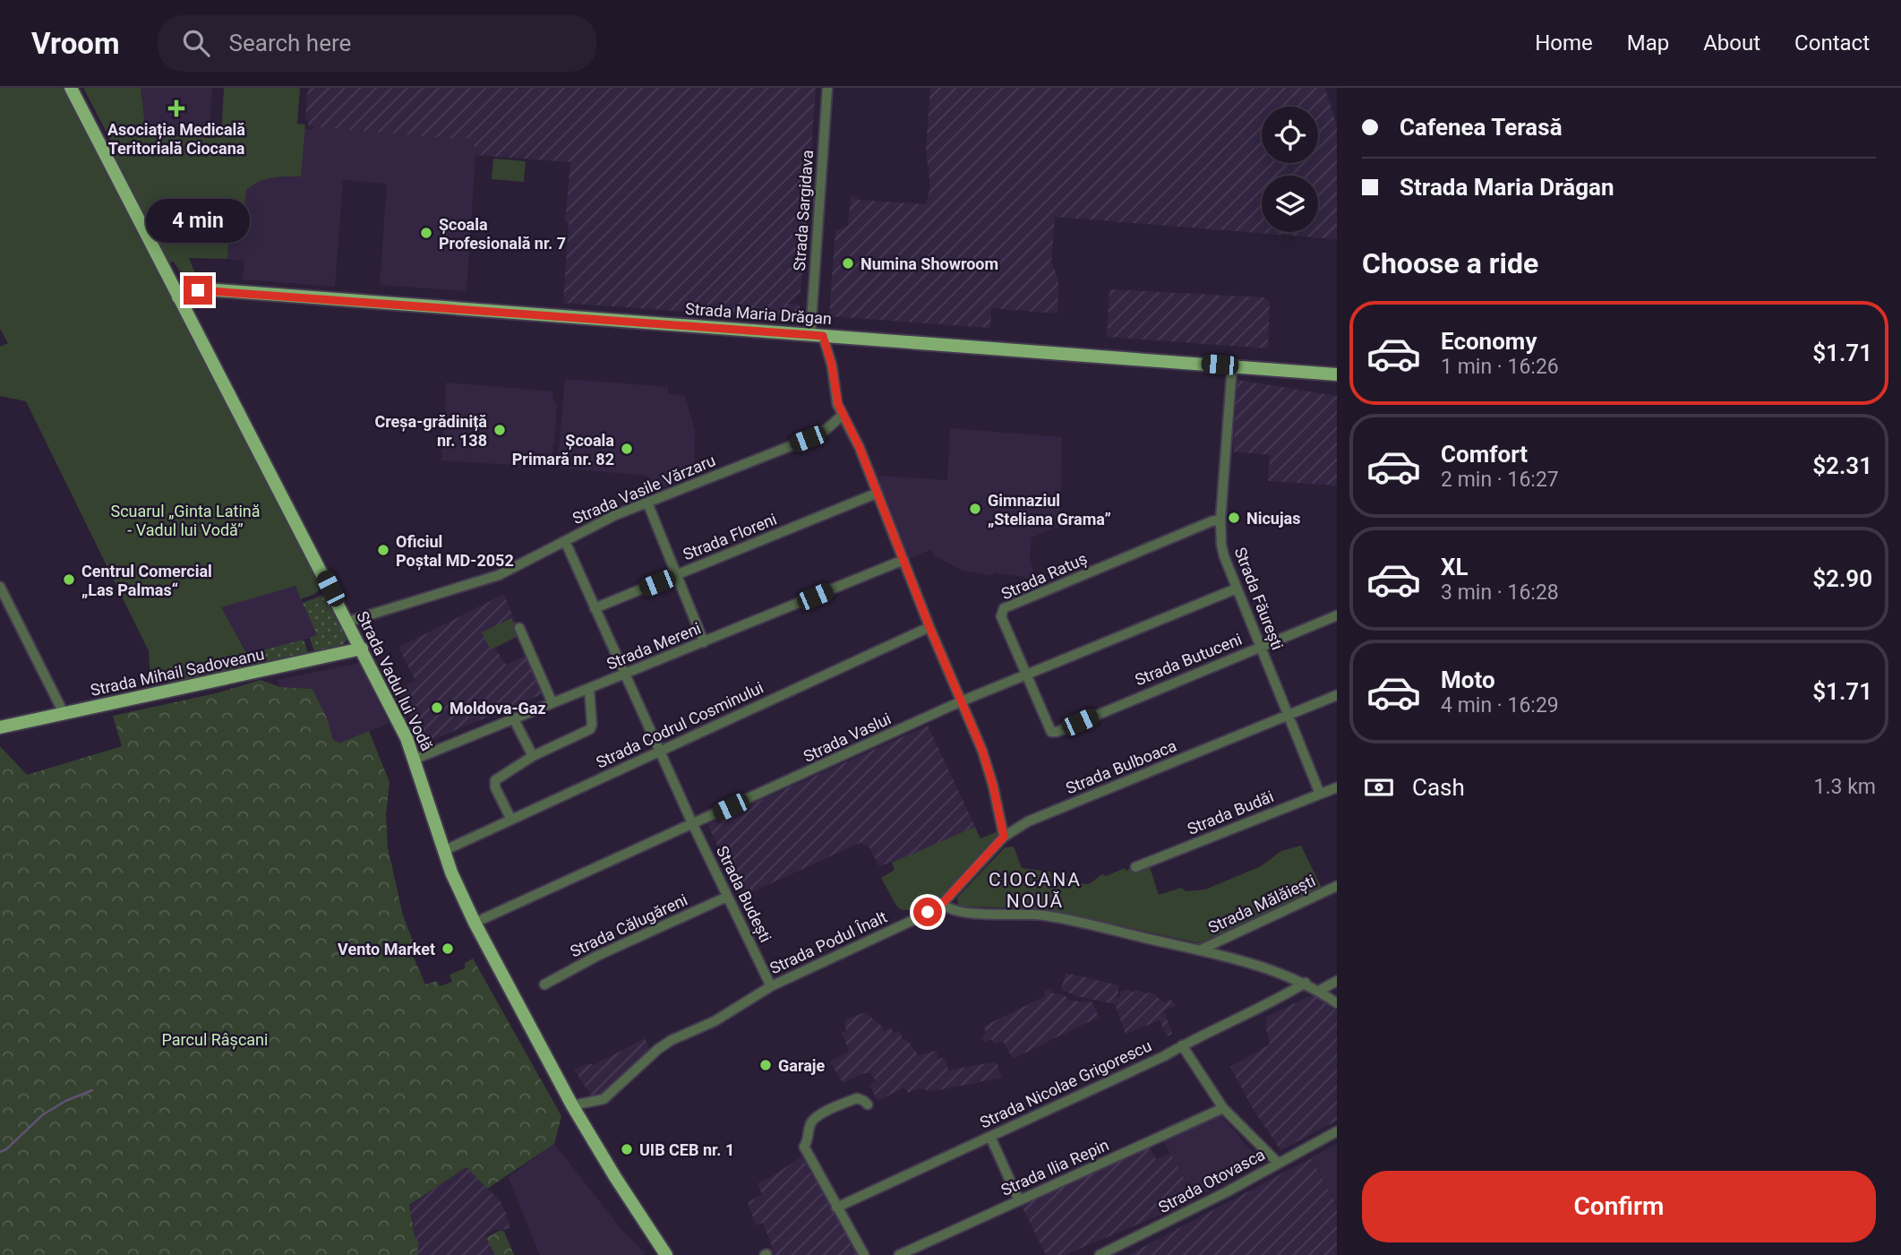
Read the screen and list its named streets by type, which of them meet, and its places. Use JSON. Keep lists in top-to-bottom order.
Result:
{
  "streets": {
    "main road": ["Strada Maria Drăgan", "Strada Mihail Sadoveanu", "Strada Vadul lui Vodă"],
    "street": [
      "Strada Sargidava",
      "Strada Vasile Vărzaru",
      "Strada Floreni",
      "Strada Ratuș",
      "Strada Făurești",
      "Strada Mereni",
      "Strada Butuceni",
      "Strada Codrul Cosminului",
      "Strada Vaslui",
      "Strada Bulboaca",
      "Strada Budăi",
      "Strada Budești",
      "Strada Mălăiești",
      "Strada Călugăreni",
      "Strada Podul Înalt",
      "Strada Nicolae Grigorescu",
      "Strada Ilia Repin",
      "Strada Otovasca"
    ]
  },
  "crossings": [
    ["Strada Sargidava", "Strada Maria Drăgan"],
    ["Strada Maria Drăgan", "Strada Făurești"],
    ["Strada Maria Drăgan", "Strada Vadul lui Vodă"],
    ["Strada Vasile Vărzaru", "Strada Vadul lui Vodă"],
    ["Strada Vasile Vărzaru", "Strada Budești"],
    ["Strada Floreni", "Strada Budești"],
    ["Strada Ratuș", "Strada Făurești"],
    ["Strada Ratuș", "Strada Butuceni"],
    ["Strada Ratuș", "Strada Vaslui"],
    ["Strada Făurești", "Strada Butuceni"],
    ["Strada Făurești", "Strada Vaslui"],
    ["Strada Făurești", "Strada Bulboaca"],
    ["Strada Făurești", "Strada Budăi"],
    ["Strada Mereni", "Strada Vadul lui Vodă"],
    ["Strada Mereni", "Strada Budești"],
    ["Strada Mihail Sadoveanu", "Strada Vadul lui Vodă"],
    ["Strada Vadul lui Vodă", "Strada Codrul Cosminului"],
    ["Strada Vadul lui Vodă", "Strada Vaslui"],
    ["Strada Vadul lui Vodă", "Strada Podul Înalt"],
    ["Strada Codrul Cosminului", "Strada Budești"],
    ["Strada Vaslui", "Strada Budești"],
    ["Strada Bulboaca", "Strada Podul Înalt"],
    ["Strada Budești", "Strada Călugăreni"],
    ["Strada Budești", "Strada Podul Înalt"]
  ],
  "districts": ["CIOCANA NOUĂ"],
  "parks": ["Scuarul „Ginta Latină - Vadul lui Vodă”", "Parcul Râșcani"],
  "places": {
    "health": ["Asociația Medicală Teritorială Ciocana"],
    "other": [
      "Școala Profesională nr. 7",
      "Numina Showroom",
      "Creșa-grădiniță nr. 138",
      "Școala Primară nr. 82",
      "Gimnaziul „Steliana Grama”",
      "Nicujas",
      "Oficiul Poștal MD-2052",
      "Centrul Comercial „Las Palmas“",
      "Moldova-Gaz",
      "Vento Market",
      "Garaje",
      "UIB CEB nr. 1"
    ]
  },
  "page": {
    "header": "Vroom",
    "search": "Search here",
    "nav": [
      "Home",
      "Map",
      "About",
      "Contact"
    ],
    "banner": ["Cafenea Terasă", "Strada Maria Drăgan"],
    "bubble": "4 min",
    "heading": "Choose a ride",
    "list": [
      {
        "name": "Economy",
        "note": "1 min · 16:26",
        "value": "$1.71"
      },
      {
        "name": "Comfort",
        "note": "2 min · 16:27",
        "value": "$2.31"
      },
      {
        "name": "XL",
        "note": "3 min · 16:28",
        "value": "$2.90"
      },
      {
        "name": "Moto",
        "note": "4 min · 16:29",
        "value": "$1.71"
      }
    ],
    "pay": ["Cash", "1.3 km"],
    "buttons": "Confirm"
  }
}
